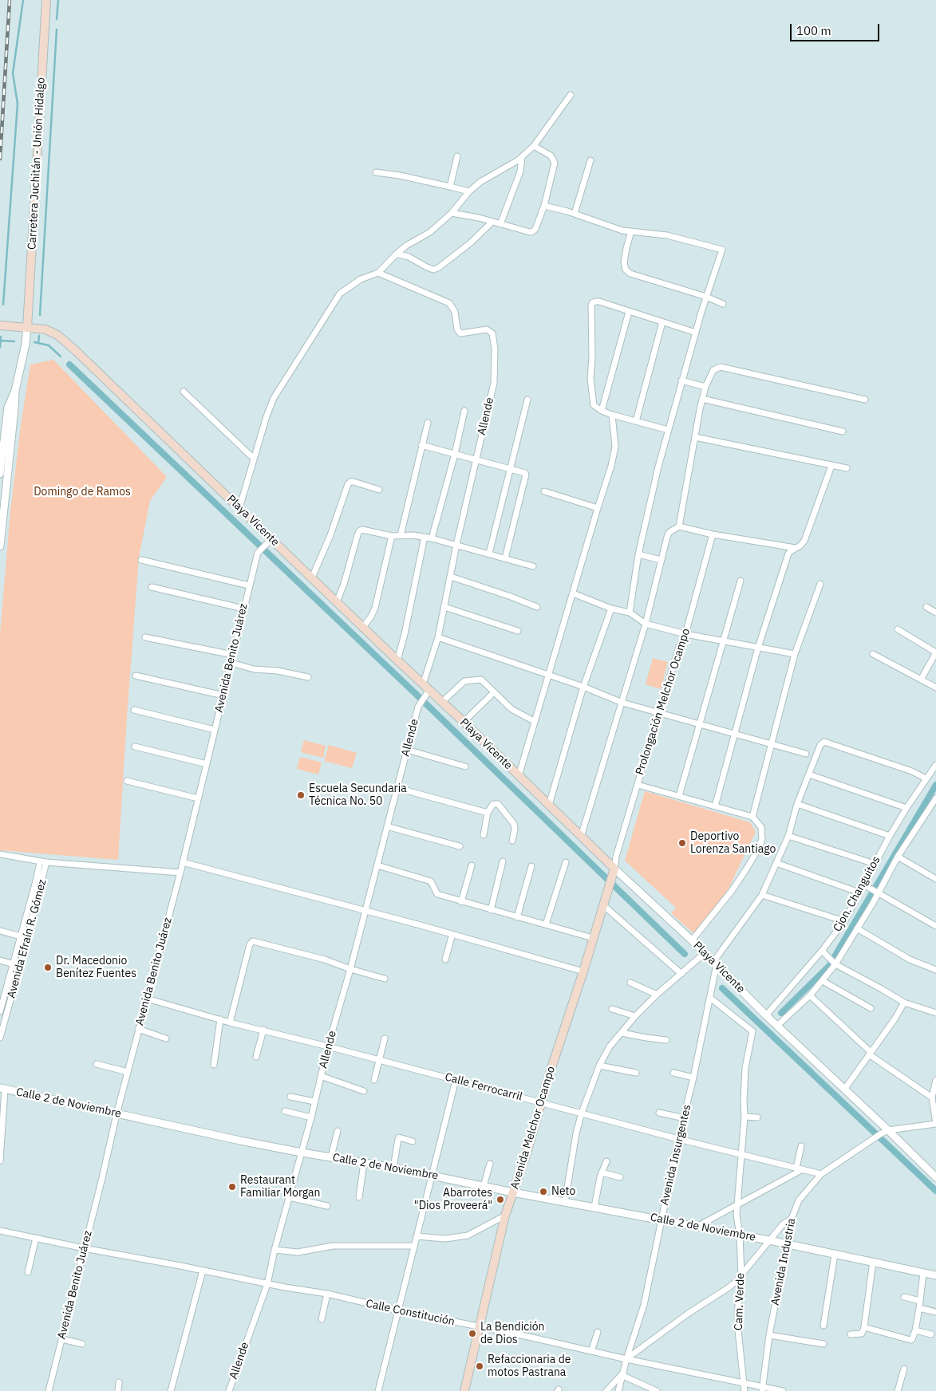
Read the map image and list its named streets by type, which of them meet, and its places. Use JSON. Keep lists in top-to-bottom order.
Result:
{
  "streets": {
    "main road": ["Carretera Juchitán - Unión Hidalgo", "Playa Vicente", "Avenida Melchor Ocampo"],
    "street": [
      "Allende",
      "Avenida Benito Juárez",
      "Prolongación Melchor Ocampo",
      "Cjon. Changuitos",
      "Avenida Efraín R. Gómez",
      "Calle Ferrocarril",
      "Calle 2 de Noviembre",
      "Avenida Insurgentes",
      "Avenida Industria",
      "Cam. Verde",
      "Calle Constitución"
    ]
  },
  "crossings": [
    ["Carretera Juchitán - Unión Hidalgo", "Playa Vicente"],
    ["Allende", "Playa Vicente"],
    ["Allende", "Calle Ferrocarril"],
    ["Allende", "Calle 2 de Noviembre"],
    ["Allende", "Calle Constitución"],
    ["Playa Vicente", "Avenida Benito Juárez"],
    ["Playa Vicente", "Prolongación Melchor Ocampo"],
    ["Playa Vicente", "Cjon. Changuitos"],
    ["Playa Vicente", "Avenida Melchor Ocampo"],
    ["Playa Vicente", "Avenida Insurgentes"],
    ["Playa Vicente", "Avenida Industria"],
    ["Avenida Benito Juárez", "Calle Ferrocarril"],
    ["Avenida Benito Juárez", "Calle 2 de Noviembre"],
    ["Avenida Benito Juárez", "Calle Constitución"],
    ["Prolongación Melchor Ocampo", "Avenida Melchor Ocampo"],
    ["Calle Ferrocarril", "Avenida Melchor Ocampo"],
    ["Calle Ferrocarril", "Avenida Insurgentes"],
    ["Calle Ferrocarril", "Avenida Industria"],
    ["Calle 2 de Noviembre", "Avenida Melchor Ocampo"],
    ["Calle 2 de Noviembre", "Avenida Insurgentes"],
    ["Calle 2 de Noviembre", "Avenida Industria"],
    ["Calle 2 de Noviembre", "Cam. Verde"],
    ["Avenida Melchor Ocampo", "Calle Constitución"],
    ["Avenida Insurgentes", "Calle Constitución"],
    ["Avenida Industria", "Calle Constitución"],
    ["Cam. Verde", "Calle Constitución"]
  ],
  "parks": ["Domingo de Ramos"],
  "places": [
    "Escuela Secundaria Técnica No. 50",
    "Deportivo Lorenza Santiago",
    "Dr. Macedonio Benítez Fuentes",
    "Restaurant Familiar Morgan",
    "Neto",
    "Abarrotes \"Dios Proveerá\"",
    "La Bendición de Dios",
    "Refaccionaria de motos Pastrana"
  ],
  "scale_bar": "100 m"
}
